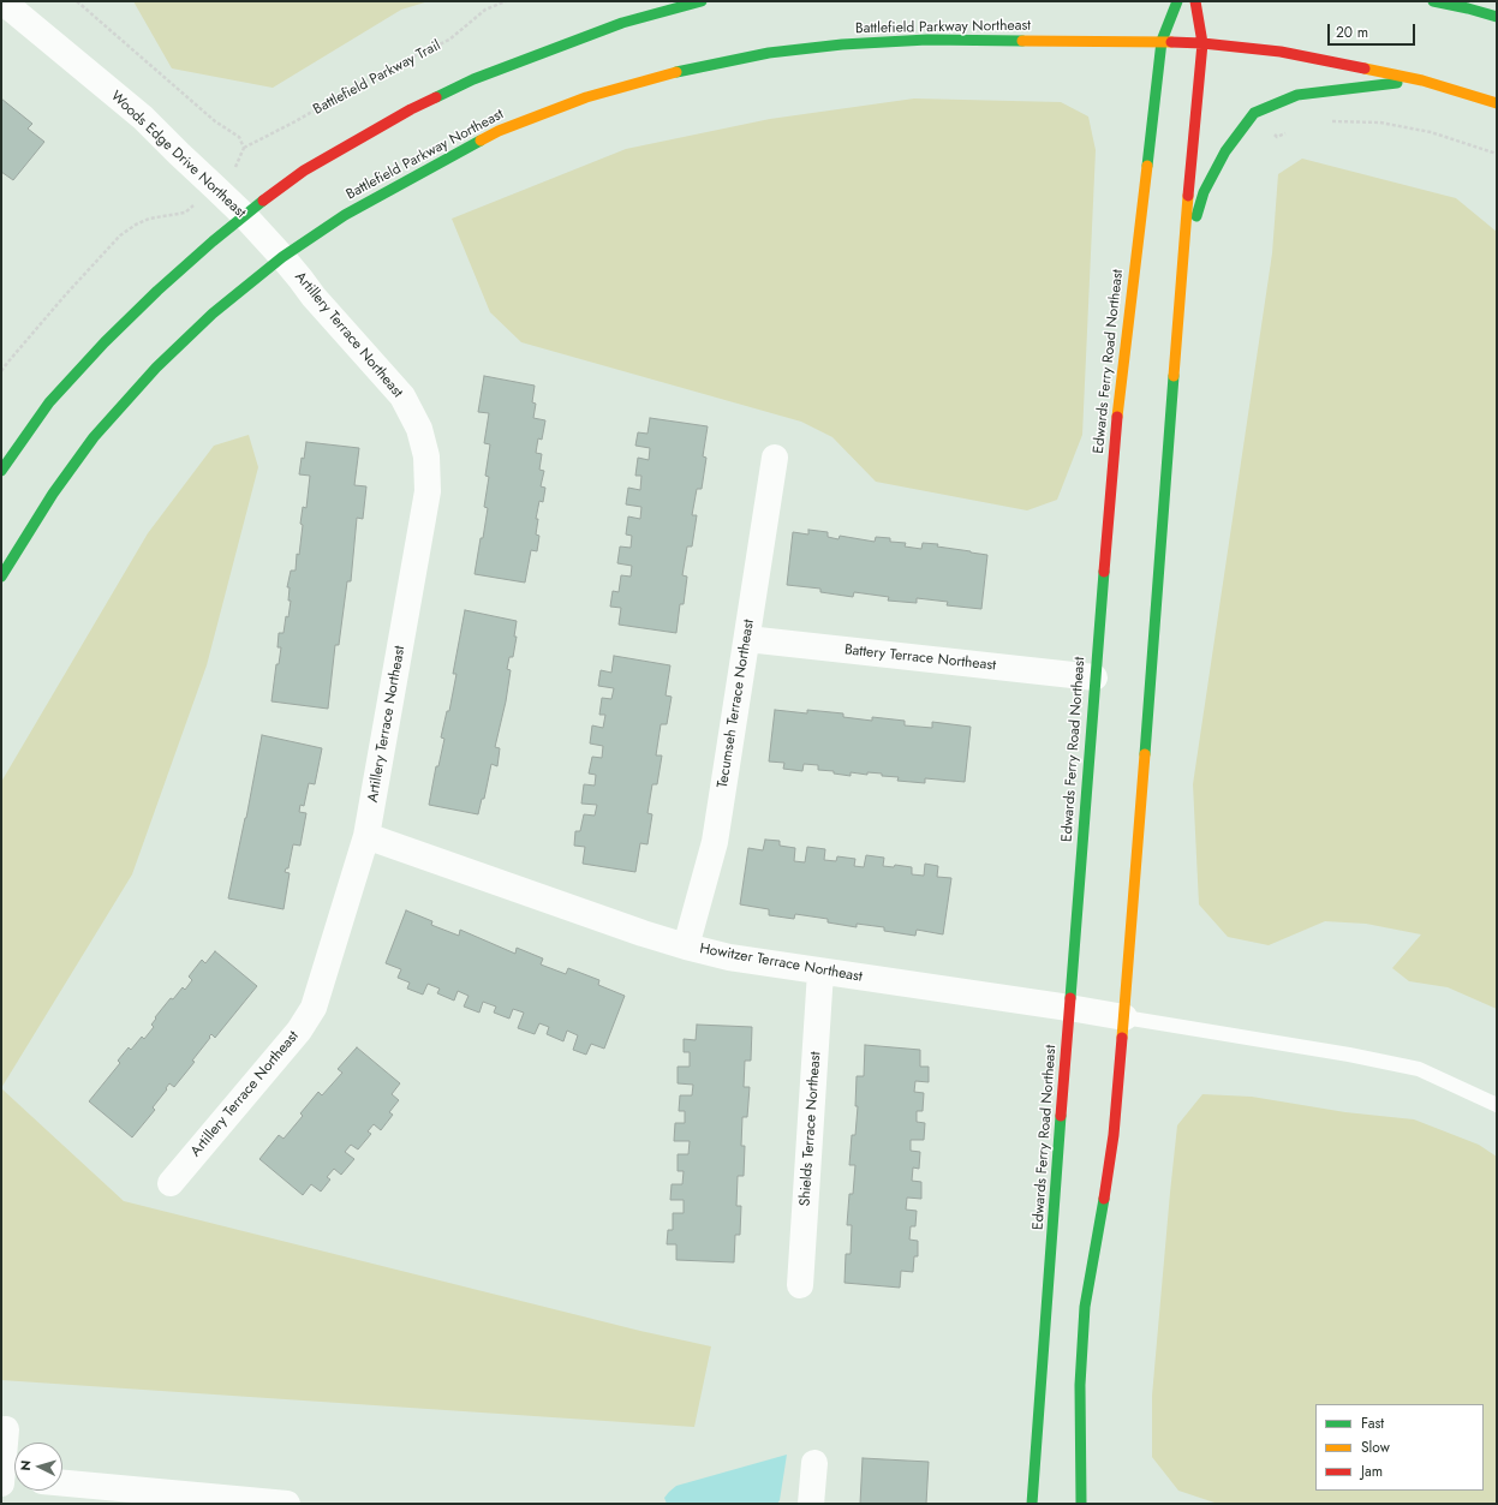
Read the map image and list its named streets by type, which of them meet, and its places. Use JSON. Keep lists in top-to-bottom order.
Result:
{
  "streets": {
    "main road": ["Battlefield Parkway Northeast", "Edwards Ferry Road Northeast"],
    "street": [
      "Woods Edge Drive Northeast",
      "Artillery Terrace Northeast",
      "Battery Terrace Northeast",
      "Tecumseh Terrace Northeast",
      "Howitzer Terrace Northeast",
      "Shields Terrace Northeast"
    ],
    "path": ["Battlefield Parkway Trail"]
  },
  "crossings": [
    ["Battlefield Parkway Northeast", "Woods Edge Drive Northeast"],
    ["Battlefield Parkway Northeast", "Artillery Terrace Northeast"],
    ["Battlefield Parkway Northeast", "Edwards Ferry Road Northeast"],
    ["Woods Edge Drive Northeast", "Artillery Terrace Northeast"],
    ["Artillery Terrace Northeast", "Howitzer Terrace Northeast"],
    ["Edwards Ferry Road Northeast", "Battery Terrace Northeast"],
    ["Edwards Ferry Road Northeast", "Howitzer Terrace Northeast"],
    ["Battery Terrace Northeast", "Tecumseh Terrace Northeast"],
    ["Tecumseh Terrace Northeast", "Howitzer Terrace Northeast"],
    ["Howitzer Terrace Northeast", "Shields Terrace Northeast"]
  ],
  "legend": ["Fast", "Slow", "Jam"],
  "scale_bar": "20 m",
  "north": "left"
}
